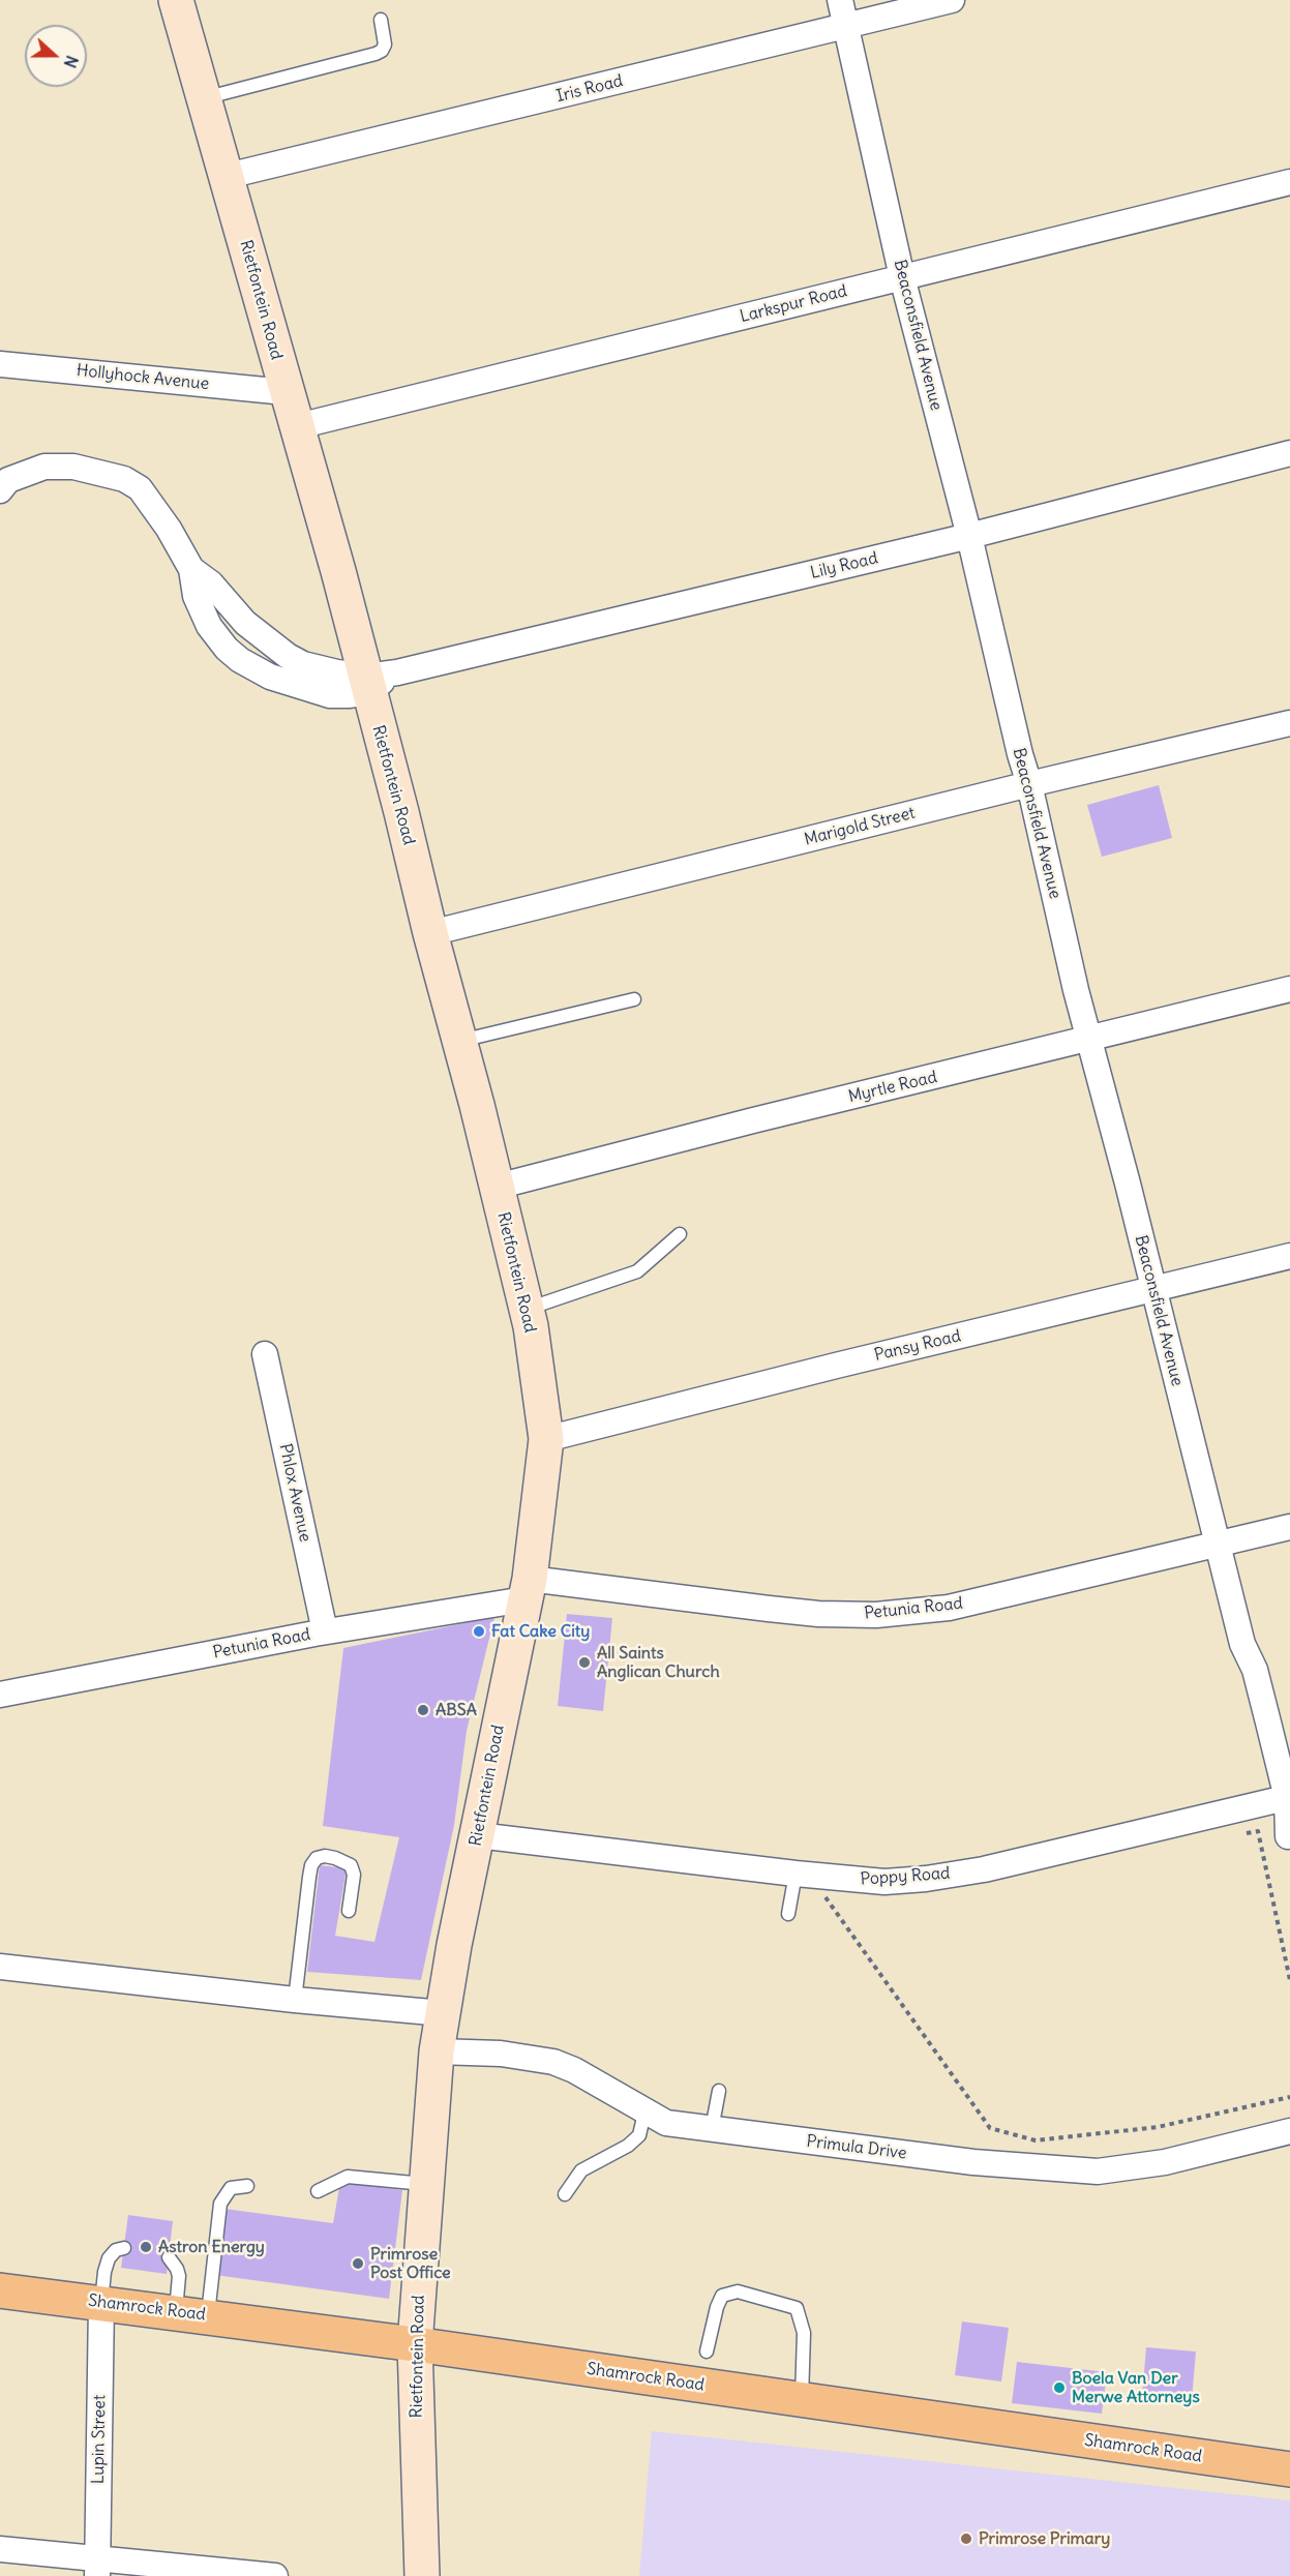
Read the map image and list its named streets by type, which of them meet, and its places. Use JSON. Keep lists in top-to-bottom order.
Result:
{
  "streets": {
    "main road": ["Shamrock Road"],
    "street": [
      "Iris Road",
      "Rietfontein Road",
      "Larkspur Road",
      "Beaconsfield Avenue",
      "Hollyhock Avenue",
      "Lily Road",
      "Marigold Street",
      "Myrtle Road",
      "Pansy Road",
      "Phlox Avenue",
      "Petunia Road",
      "Poppy Road",
      "Primula Drive",
      "Lupin Street"
    ]
  },
  "crossings": [
    ["Iris Road", "Rietfontein Road"],
    ["Iris Road", "Beaconsfield Avenue"],
    ["Rietfontein Road", "Larkspur Road"],
    ["Rietfontein Road", "Hollyhock Avenue"],
    ["Rietfontein Road", "Lily Road"],
    ["Rietfontein Road", "Marigold Street"],
    ["Rietfontein Road", "Myrtle Road"],
    ["Rietfontein Road", "Pansy Road"],
    ["Rietfontein Road", "Petunia Road"],
    ["Rietfontein Road", "Poppy Road"],
    ["Rietfontein Road", "Primula Drive"],
    ["Rietfontein Road", "Shamrock Road"],
    ["Larkspur Road", "Beaconsfield Avenue"],
    ["Beaconsfield Avenue", "Lily Road"],
    ["Beaconsfield Avenue", "Marigold Street"],
    ["Beaconsfield Avenue", "Myrtle Road"],
    ["Beaconsfield Avenue", "Pansy Road"],
    ["Beaconsfield Avenue", "Petunia Road"],
    ["Beaconsfield Avenue", "Poppy Road"],
    ["Phlox Avenue", "Petunia Road"],
    ["Shamrock Road", "Lupin Street"]
  ],
  "places": [
    "Fat Cake City",
    "All Saints Anglican Church",
    "ABSA",
    "Astron Energy",
    "Primrose Post Office",
    "Boela Van Der Merwe Attorneys",
    "Primrose Primary"
  ],
  "north": "right"
}
